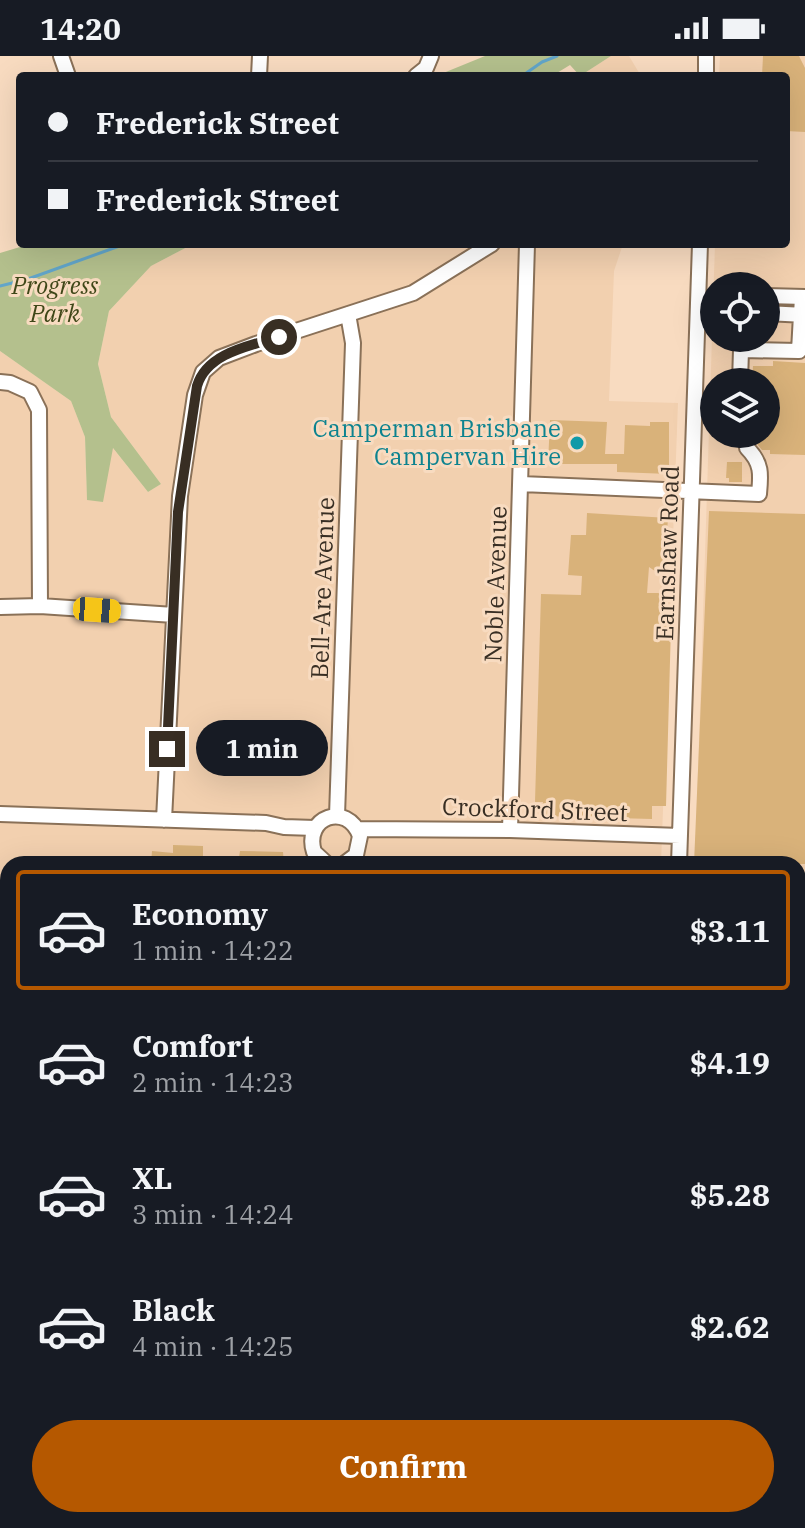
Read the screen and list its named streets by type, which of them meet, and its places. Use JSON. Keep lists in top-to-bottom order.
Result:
{
  "streets": {
    "street": [
      "Earnshaw Road",
      "Noble Avenue",
      "Bell-Are Avenue",
      "Crockford Street"
    ]
  },
  "crossings": [
    ["Earnshaw Road", "Crockford Street"],
    ["Noble Avenue", "Crockford Street"]
  ],
  "parks": ["Progress Park"],
  "places": ["Camperman Brisbane Campervan Hire"],
  "page": {
    "status": "14:20",
    "banner": ["Frederick Street", "Frederick Street"],
    "bubble": "1 min",
    "list": [
      {
        "name": "Economy",
        "note": "1 min · 14:22",
        "value": "$3.11"
      },
      {
        "name": "Comfort",
        "note": "2 min · 14:23",
        "value": "$4.19"
      },
      {
        "name": "XL",
        "note": "3 min · 14:24",
        "value": "$5.28"
      },
      {
        "name": "Black",
        "note": "4 min · 14:25",
        "value": "$2.62"
      }
    ],
    "buttons": "Confirm"
  }
}
